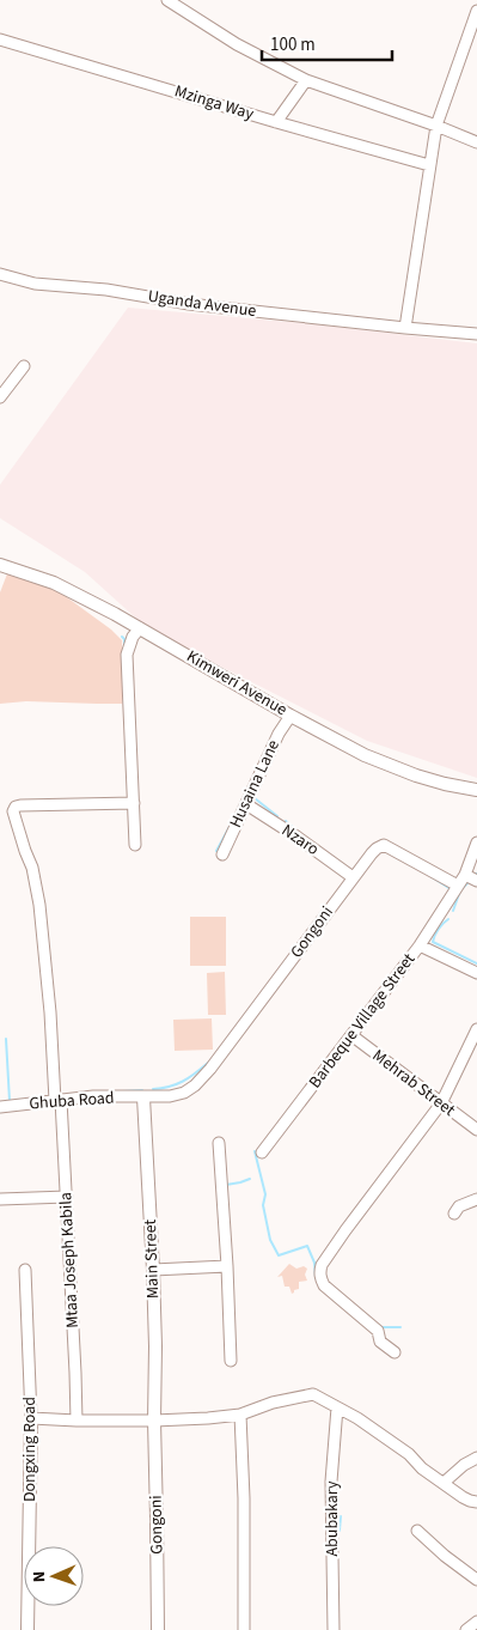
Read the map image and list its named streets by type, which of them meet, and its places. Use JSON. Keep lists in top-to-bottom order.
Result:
{
  "streets": {
    "street": [
      "Mzinga Way",
      "Uganda Avenue",
      "Kimweri Avenue",
      "Husaina Lane",
      "Nzaro",
      "Gongoni",
      "Barbeque Village Street",
      "Mehrab Street",
      "Ghuba Road",
      "Main Street",
      "Mtaa Joseph Kabila",
      "Dongxing Road",
      "Abubakary"
    ]
  },
  "crossings": [
    ["Kimweri Avenue", "Husaina Lane"],
    ["Husaina Lane", "Nzaro"],
    ["Nzaro", "Gongoni"],
    ["Gongoni", "Barbeque Village Street"],
    ["Gongoni", "Ghuba Road"],
    ["Gongoni", "Main Street"],
    ["Barbeque Village Street", "Mehrab Street"],
    ["Ghuba Road", "Main Street"],
    ["Ghuba Road", "Mtaa Joseph Kabila"]
  ],
  "scale_bar": "100 m",
  "north": "left"
}
